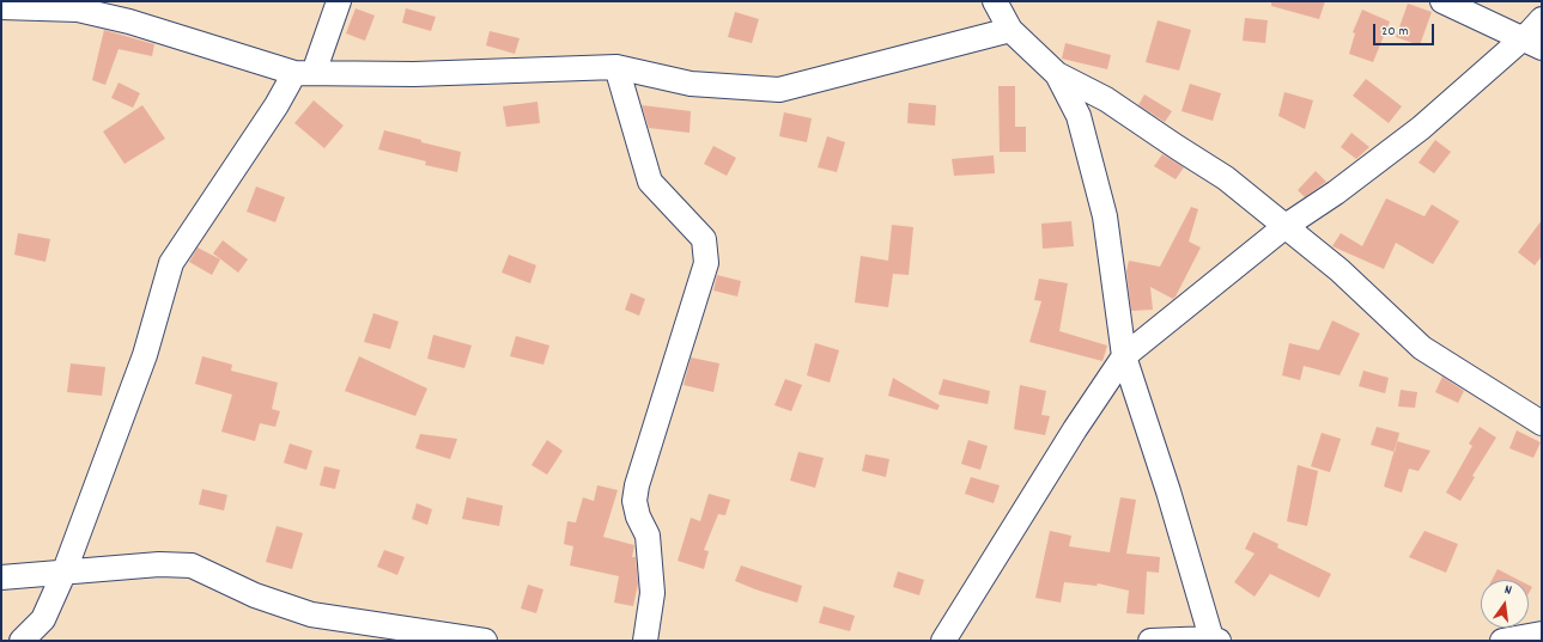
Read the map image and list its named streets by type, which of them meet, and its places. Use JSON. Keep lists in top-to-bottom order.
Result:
{
  "scale_bar": "20 m",
  "north": "top"
}
